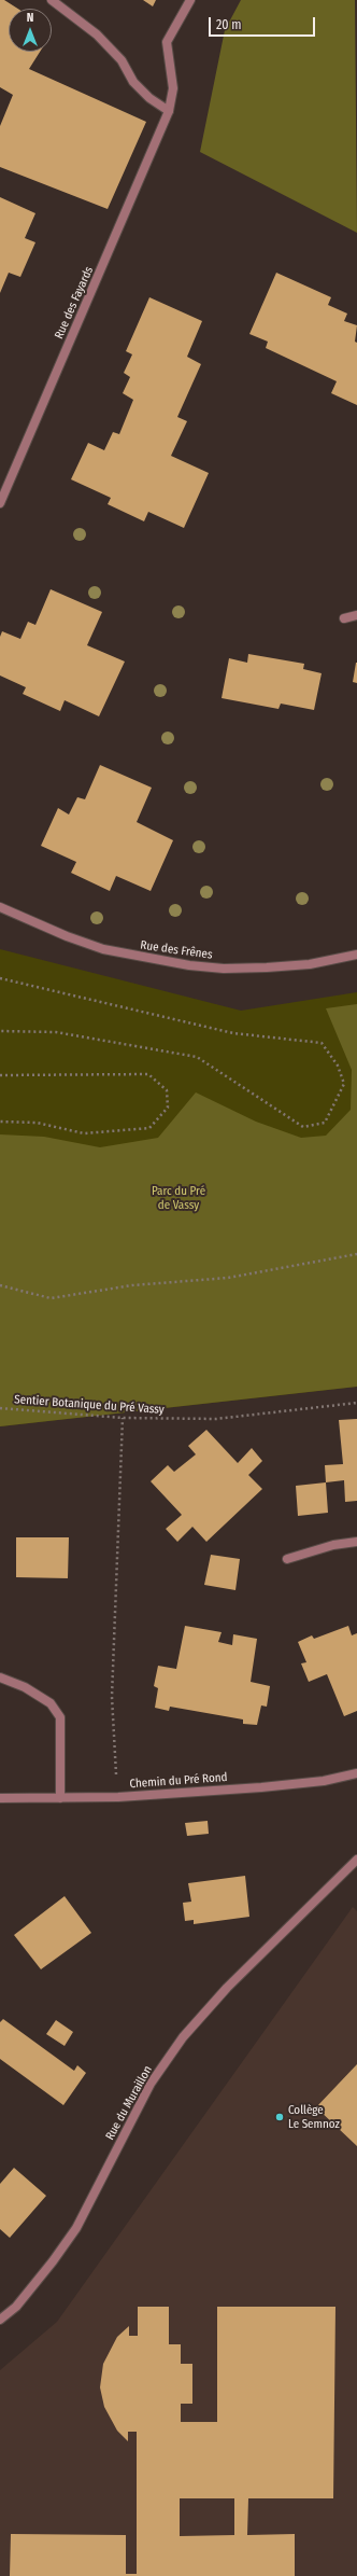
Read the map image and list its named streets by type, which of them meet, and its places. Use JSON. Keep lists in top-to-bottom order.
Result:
{
  "streets": {
    "street": [
      "Rue des Fayards",
      "Rue des Frênes",
      "Chemin du Pré Rond",
      "Rue du Muraillon"
    ],
    "path": ["Sentier Botanique du Pré Vassy"]
  },
  "parks": ["Parc du Pré de Vassy"],
  "places": ["Collège Le Semnoz"],
  "scale_bar": "20 m",
  "north": "top"
}
